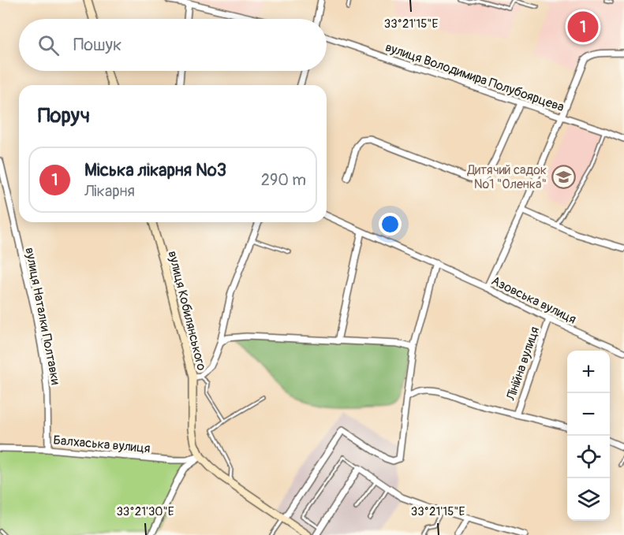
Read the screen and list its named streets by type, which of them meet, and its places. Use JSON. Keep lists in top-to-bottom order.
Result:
{
  "streets": {
    "main road": ["вулиця Кобилянського"],
    "street": [
      "вулиця Володимира Полубоярцева",
      "Азовська вулиця",
      "вулиця Наталки Полтавки",
      "Лінійна вулиця",
      "Балхаська вулиця"
    ]
  },
  "crossings": [
    ["Азовська вулиця", "Лінійна вулиця"],
    ["вулиця Кобилянського", "Балхаська вулиця"],
    ["вулиця Наталки Полтавки", "Балхаська вулиця"]
  ],
  "places": {
    "school or university": ["Дитячий садок №1 \"Оленка\""]
  },
  "page": {
    "pins": "1",
    "search": "Пошук",
    "heading": "Поруч",
    "list": [
      {
        "mark": "1",
        "name": "Міська лікарня №3",
        "note": "Лікарня",
        "value": "290 m"
      }
    ],
    "map_buttons": ["+", "−"]
  },
  "coordinates": ["33°21'15\"E", "33°21'30\"E"]
}
